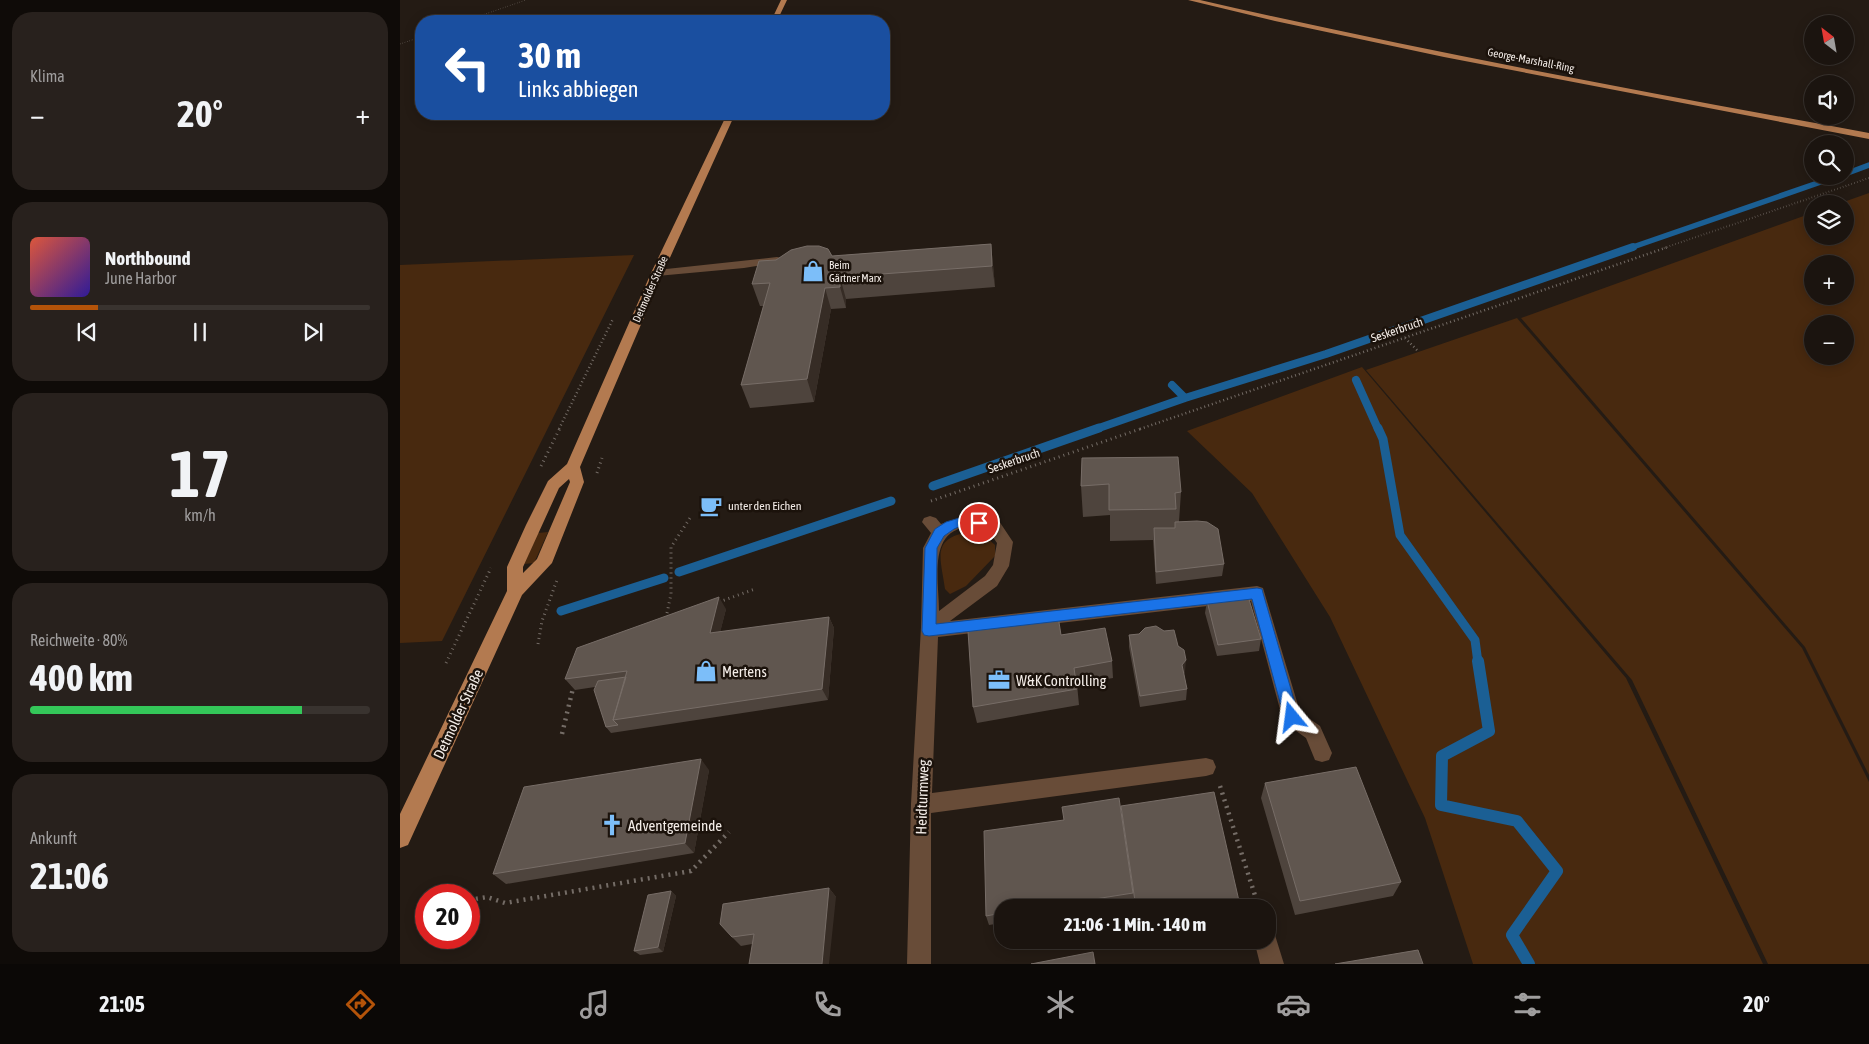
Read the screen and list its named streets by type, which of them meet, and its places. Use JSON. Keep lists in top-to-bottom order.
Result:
{
  "streets": {
    "main road": ["George-Marshall-Ring", "Detmolder Straße"],
    "street": ["Heidturmweg"],
    "path": ["Seskerbruch"]
  },
  "places": {
    "shop": ["Beim Gärtner Marx", "Mertens"],
    "cafe": ["unter den Eichen"],
    "office": ["W&K Controlling"],
    "church": ["Adventgemeinde"]
  },
  "north": "top left",
  "page": {
    "tile": [
      "Klima",
      ["17", "km/h"],
      ["Reichweite · 80%", "400 km"],
      ["Ankunft", "21:06"]
    ],
    "map_buttons": ["+", "−"],
    "turn": ["30 m", "Links abbiegen"],
    "heat": ["−", "20°", "+"],
    "song": ["Northbound", "June Harbor"],
    "limit": "20",
    "trip": "21:06 · 1 Min. · 140 m",
    "tabs": ["21:05", "20°"]
  }
}
